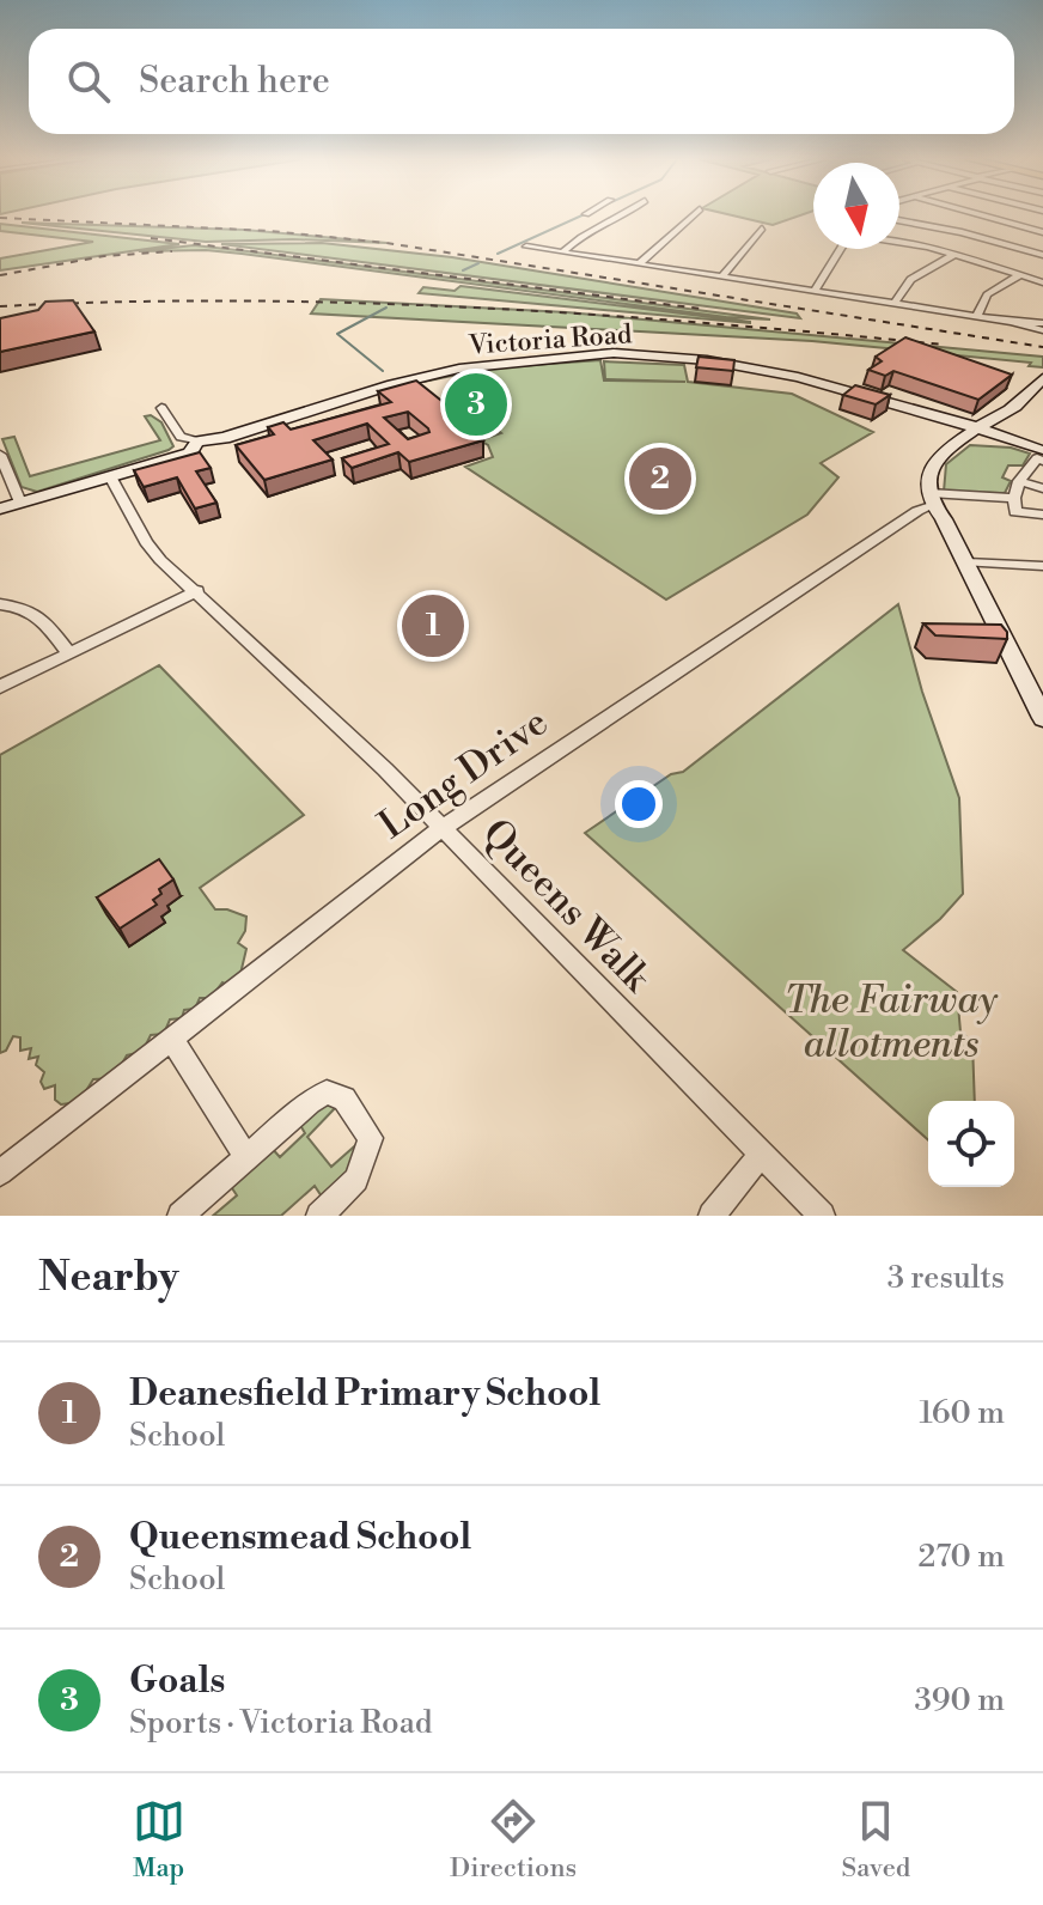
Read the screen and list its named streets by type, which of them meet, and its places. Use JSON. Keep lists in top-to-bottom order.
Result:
{
  "streets": {
    "street": ["Victoria Road", "Long Drive", "Queens Walk"]
  },
  "crossings": [
    ["Victoria Road", "Queens Walk"],
    ["Long Drive", "Queens Walk"]
  ],
  "parks": ["The Fairway allotments"],
  "north": "bottom",
  "page": {
    "search": "Search here",
    "pins": ["3", "2", "1"],
    "heading": ["Nearby", "3 results"],
    "list": [
      {
        "mark": "1",
        "name": "Deanesfield Primary School",
        "note": "School",
        "value": "160 m"
      },
      {
        "mark": "2",
        "name": "Queensmead School",
        "note": "School",
        "value": "270 m"
      },
      {
        "mark": "3",
        "name": "Goals",
        "note": "Sports · Victoria Road",
        "value": "390 m"
      }
    ],
    "nav": ["Map", "Directions", "Saved"]
  }
}
